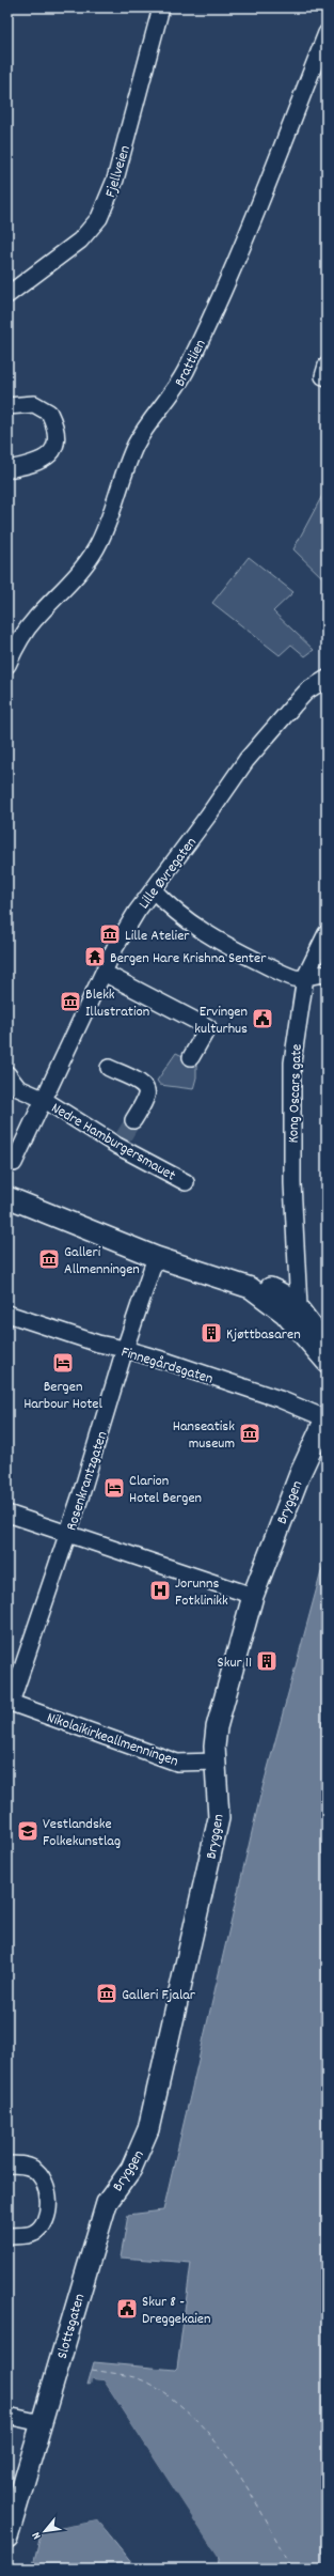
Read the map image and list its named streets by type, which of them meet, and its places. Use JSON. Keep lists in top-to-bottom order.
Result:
{
  "streets": {
    "main road": ["Bryggen", "Slottsgaten"],
    "street": [
      "Fjellveien",
      "Brattlien",
      "Lille Øvregaten",
      "Kong Oscars gate",
      "Nedre Hamburgersmauet",
      "Finnegårdsgaten",
      "Rosenkrantzgaten",
      "Nikolaikirkeallmenningen"
    ]
  },
  "crossings": [
    ["Lille Øvregaten", "Nedre Hamburgersmauet"],
    ["Finnegårdsgaten", "Rosenkrantzgaten"],
    ["Finnegårdsgaten", "Bryggen"],
    ["Rosenkrantzgaten", "Nikolaikirkeallmenningen"],
    ["Bryggen", "Nikolaikirkeallmenningen"],
    ["Bryggen", "Slottsgaten"]
  ],
  "places": {
    "museum": [
      "Lille Atelier",
      "Blekk Illustration",
      "Galleri Allmenningen",
      "Hanseatisk museum",
      "Galleri Fjalar"
    ],
    "temple": ["Bergen Hare Krishna Senter"],
    "public building": ["Ervingen kulturhus", "Skur 8 - Dreggekaien"],
    "building": ["Kjøttbasaren", "Skur 11"],
    "hotel": ["Bergen Harbour Hotel", "Clarion Hotel Bergen"],
    "hospital": ["Jorunns Fotklinikk"],
    "school or university": ["Vestlandske Folkekunstlag"]
  },
  "north": "bottom left"
}
